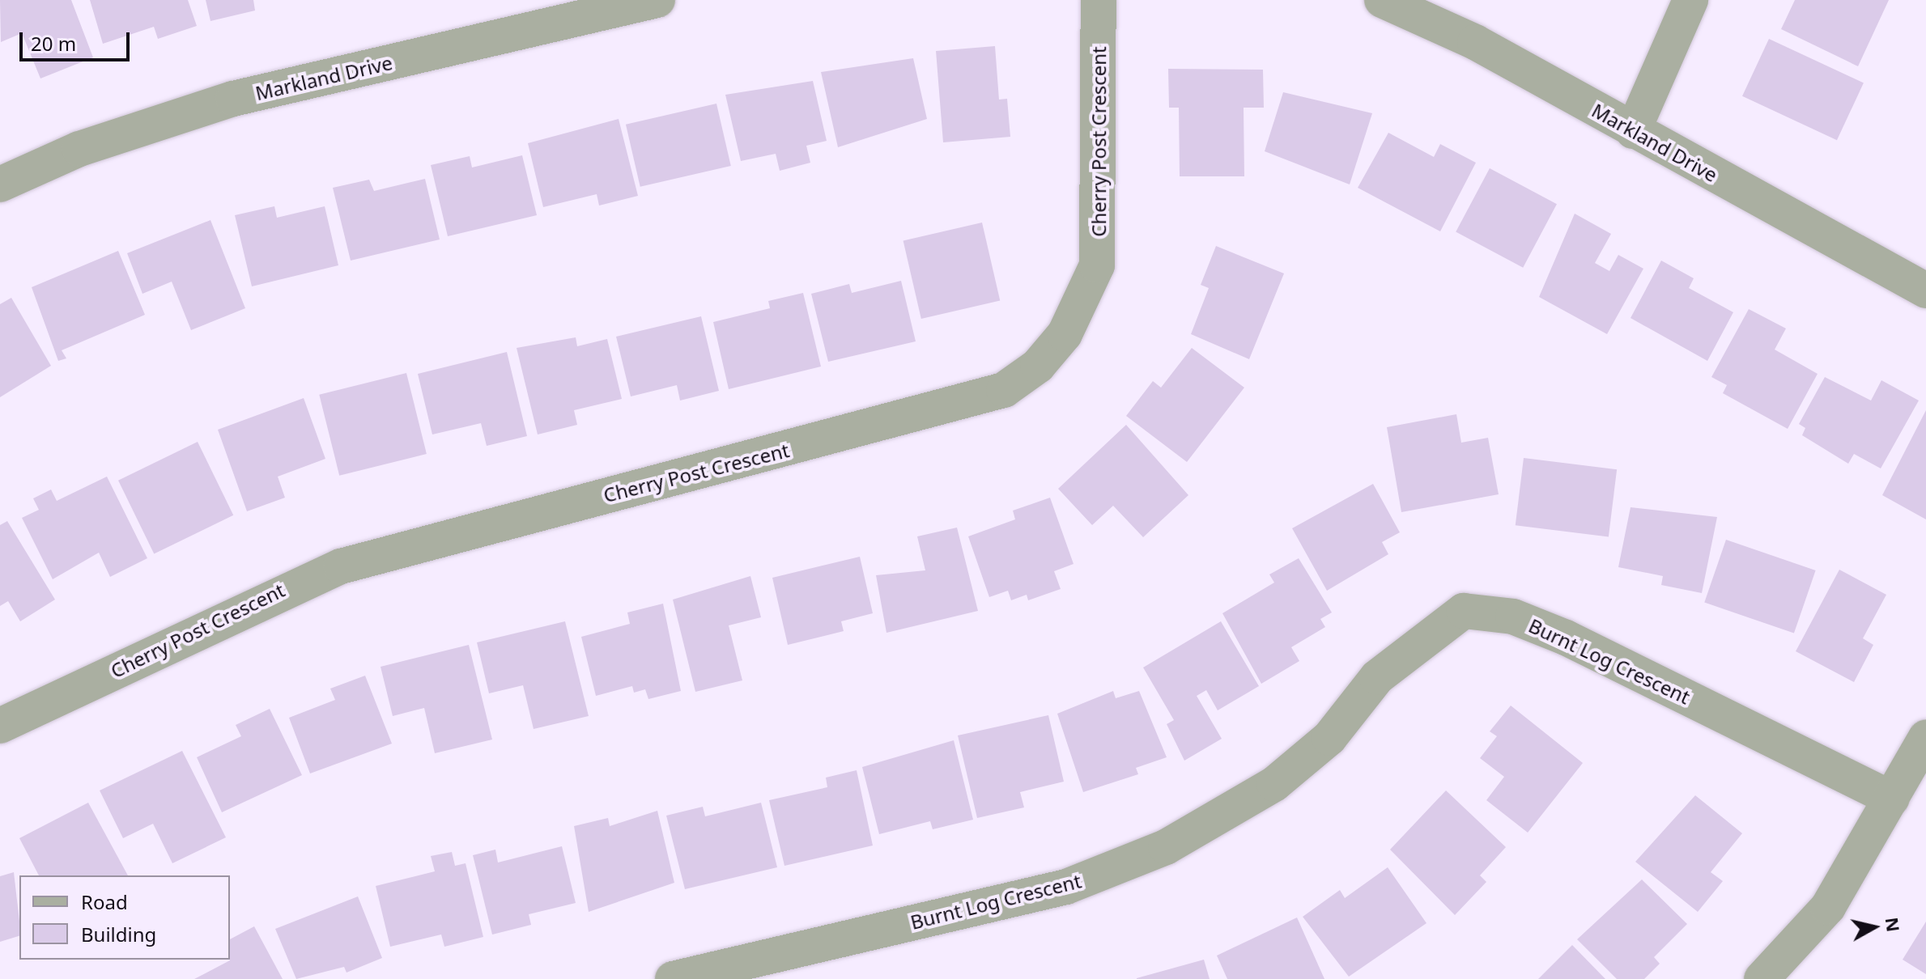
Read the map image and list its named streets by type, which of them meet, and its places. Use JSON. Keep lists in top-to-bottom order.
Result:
{
  "streets": {
    "street": ["Markland Drive", "Cherry Post Crescent", "Burnt Log Crescent"]
  },
  "legend": ["Road", "Building"],
  "scale_bar": "20 m",
  "north": "right"
}
